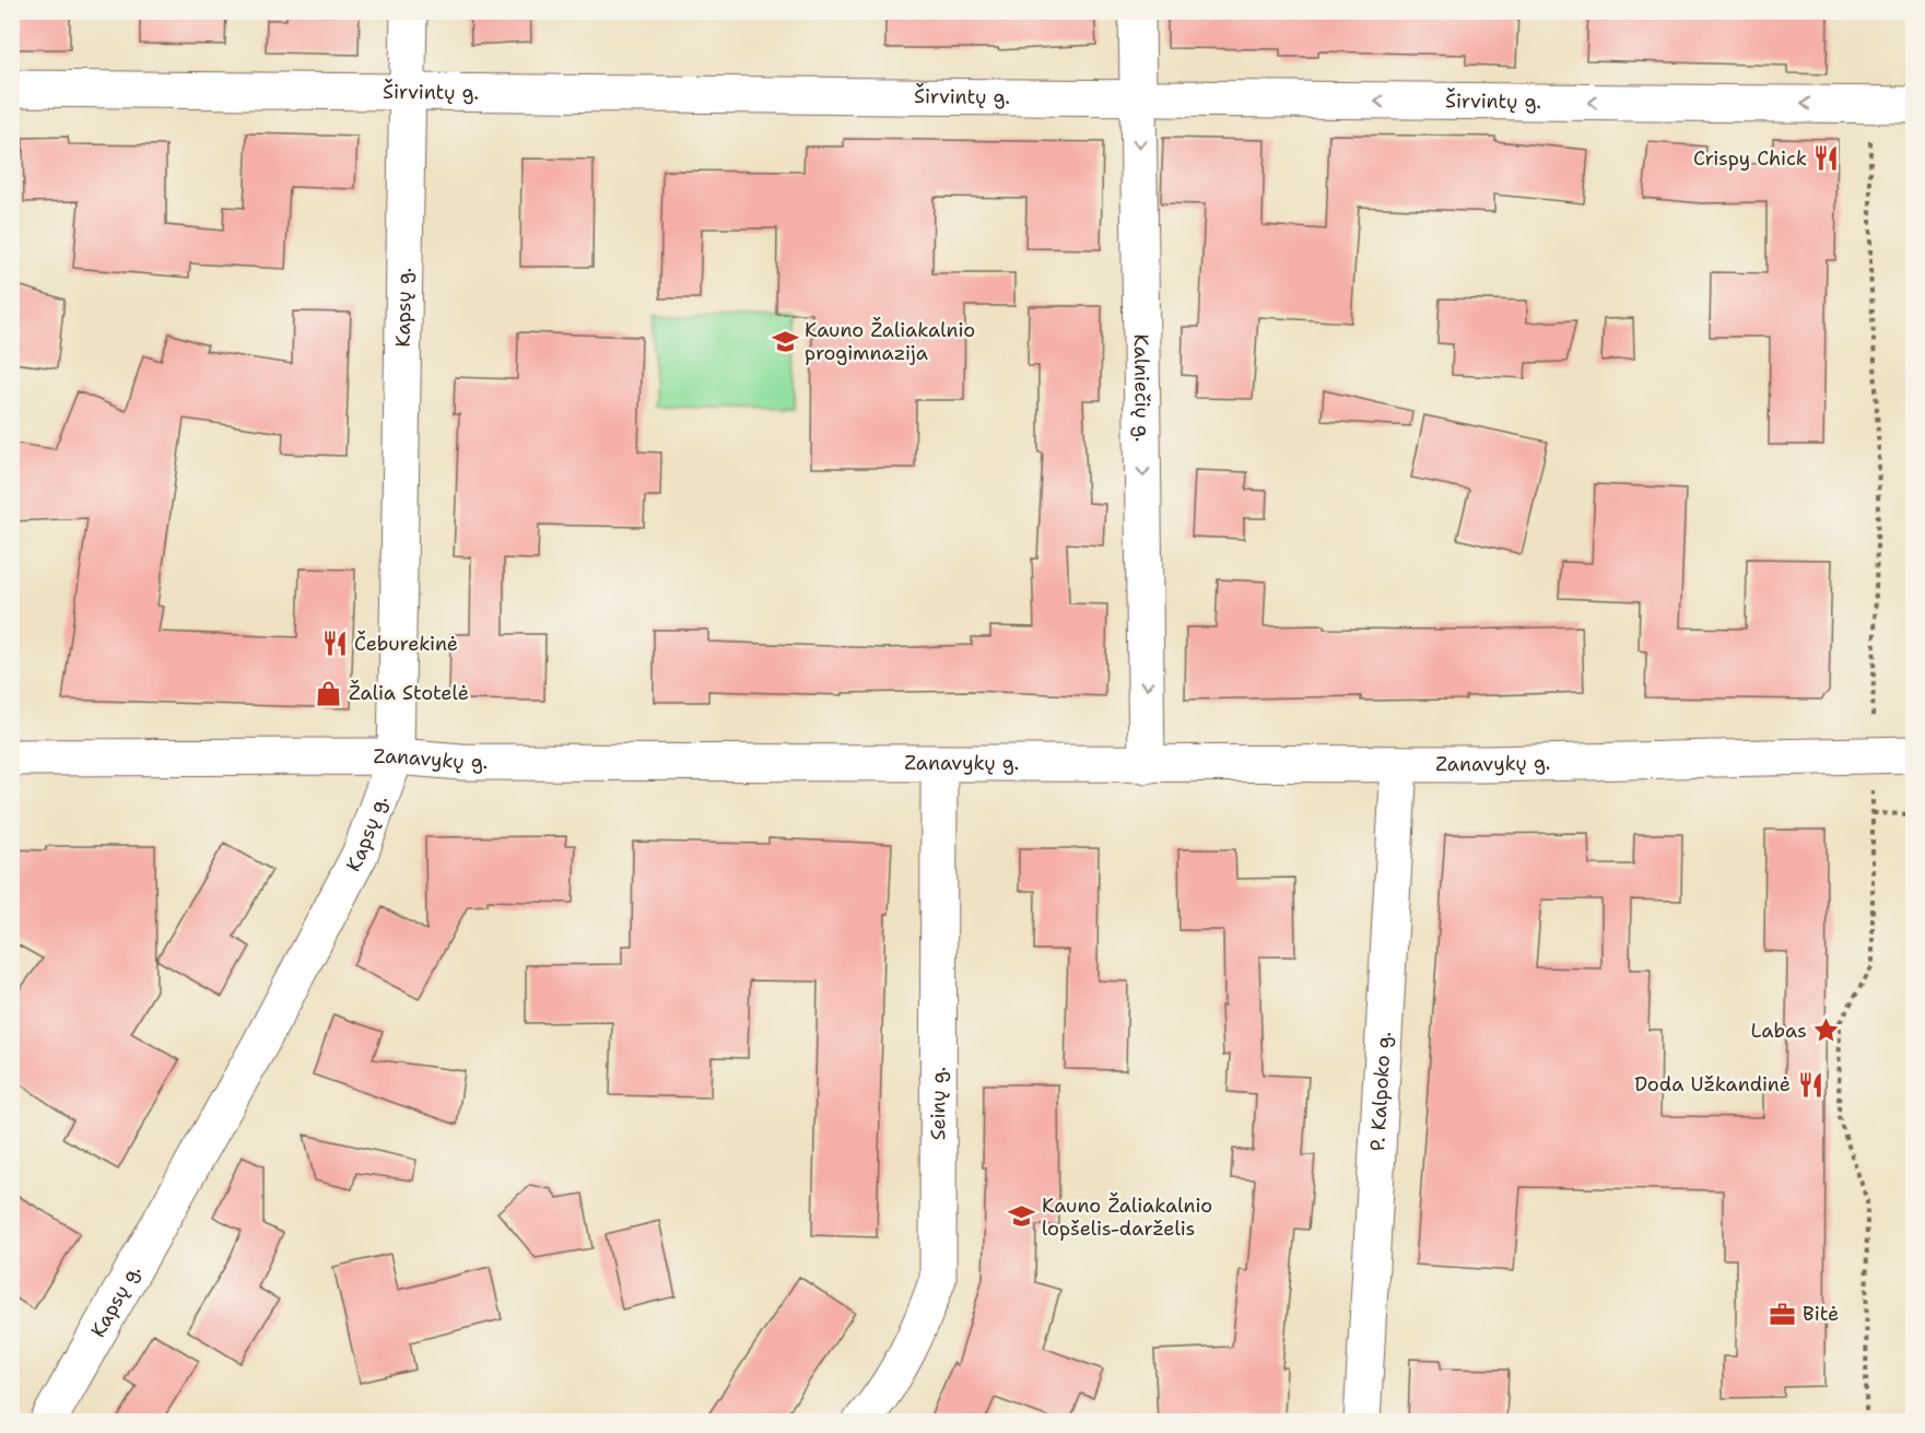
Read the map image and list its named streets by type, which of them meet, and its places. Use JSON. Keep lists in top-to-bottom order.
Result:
{
  "streets": {
    "street": [
      "Širvintų g.",
      "Kapsų g.",
      "Kalniečių g.",
      "Zanavykų g.",
      "P. Kalpoko g.",
      "Seinų g."
    ]
  },
  "crossings": [
    ["Širvintų g.", "Kapsų g."],
    ["Širvintų g.", "Kalniečių g."],
    ["Kapsų g.", "Zanavykų g."],
    ["Kalniečių g.", "Zanavykų g."],
    ["Zanavykų g.", "P. Kalpoko g."],
    ["Zanavykų g.", "Seinų g."]
  ],
  "one_way": ["Širvintų g.", "Kalniečių g."],
  "places": {
    "restaurant": ["Crispy Chick", "Čeburekinė", "Doda Užkandinė"],
    "school or university": ["Kauno Žaliakalnio progimnazija", "Kauno Žaliakalnio lopšelis-darželis"],
    "shop": ["Žalia Stotelė"],
    "place": ["Labas"],
    "office": ["Bitė"]
  }
}
